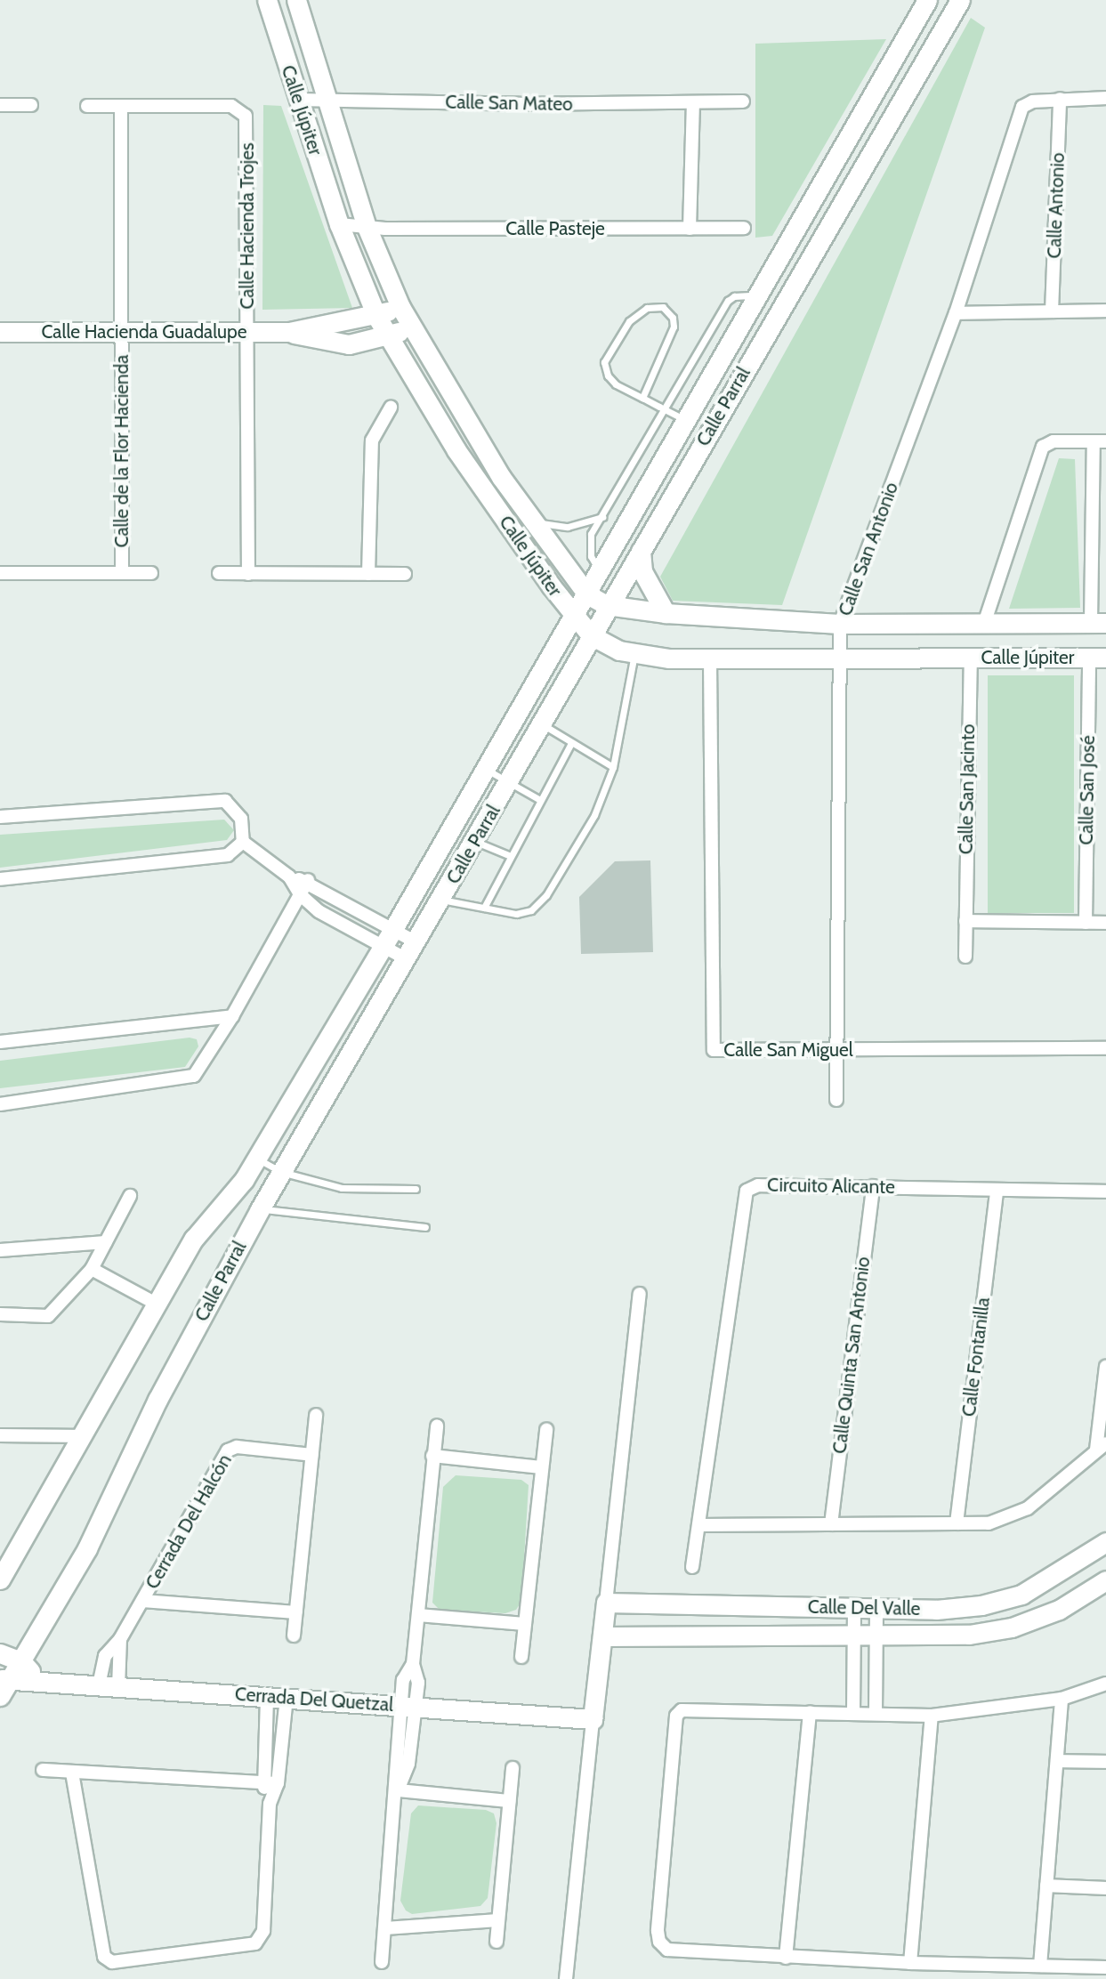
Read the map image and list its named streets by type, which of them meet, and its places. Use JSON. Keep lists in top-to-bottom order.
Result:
{
  "streets": {
    "street": [
      "Calle San Mateo",
      "Calle Júpiter",
      "Calle Antonio",
      "Calle Hacienda Trojes",
      "Calle Pasteje",
      "Calle Hacienda Guadalupe",
      "Calle Parral",
      "Calle de la Flor Hacienda",
      "Calle San Antonio",
      "Calle San Jacinto",
      "Calle San José",
      "Calle San Miguel",
      "Circuito Alicante",
      "Calle Quinta San Antonio",
      "Calle Fontanilla",
      "Cerrada Del Halcón",
      "Calle Del Valle",
      "Cerrada Del Quetzal"
    ]
  },
  "crossings": [
    ["Calle San Mateo", "Calle Júpiter"],
    ["Calle Júpiter", "Calle Pasteje"],
    ["Calle Júpiter", "Calle Hacienda Guadalupe"],
    ["Calle Júpiter", "Calle Parral"],
    ["Calle Júpiter", "Calle San Antonio"],
    ["Calle Júpiter", "Calle San Jacinto"],
    ["Calle Júpiter", "Calle San José"],
    ["Calle Júpiter", "Calle San Miguel"],
    ["Calle Antonio", "Calle San Antonio"],
    ["Calle Hacienda Trojes", "Calle Hacienda Guadalupe"],
    ["Calle Hacienda Trojes", "Calle de la Flor Hacienda"],
    ["Calle Hacienda Guadalupe", "Calle de la Flor Hacienda"],
    ["Calle Parral", "Cerrada Del Quetzal"],
    ["Calle San Antonio", "Calle San Miguel"],
    ["Circuito Alicante", "Calle Quinta San Antonio"],
    ["Circuito Alicante", "Calle Fontanilla"],
    ["Cerrada Del Halcón", "Cerrada Del Quetzal"]
  ]
}
